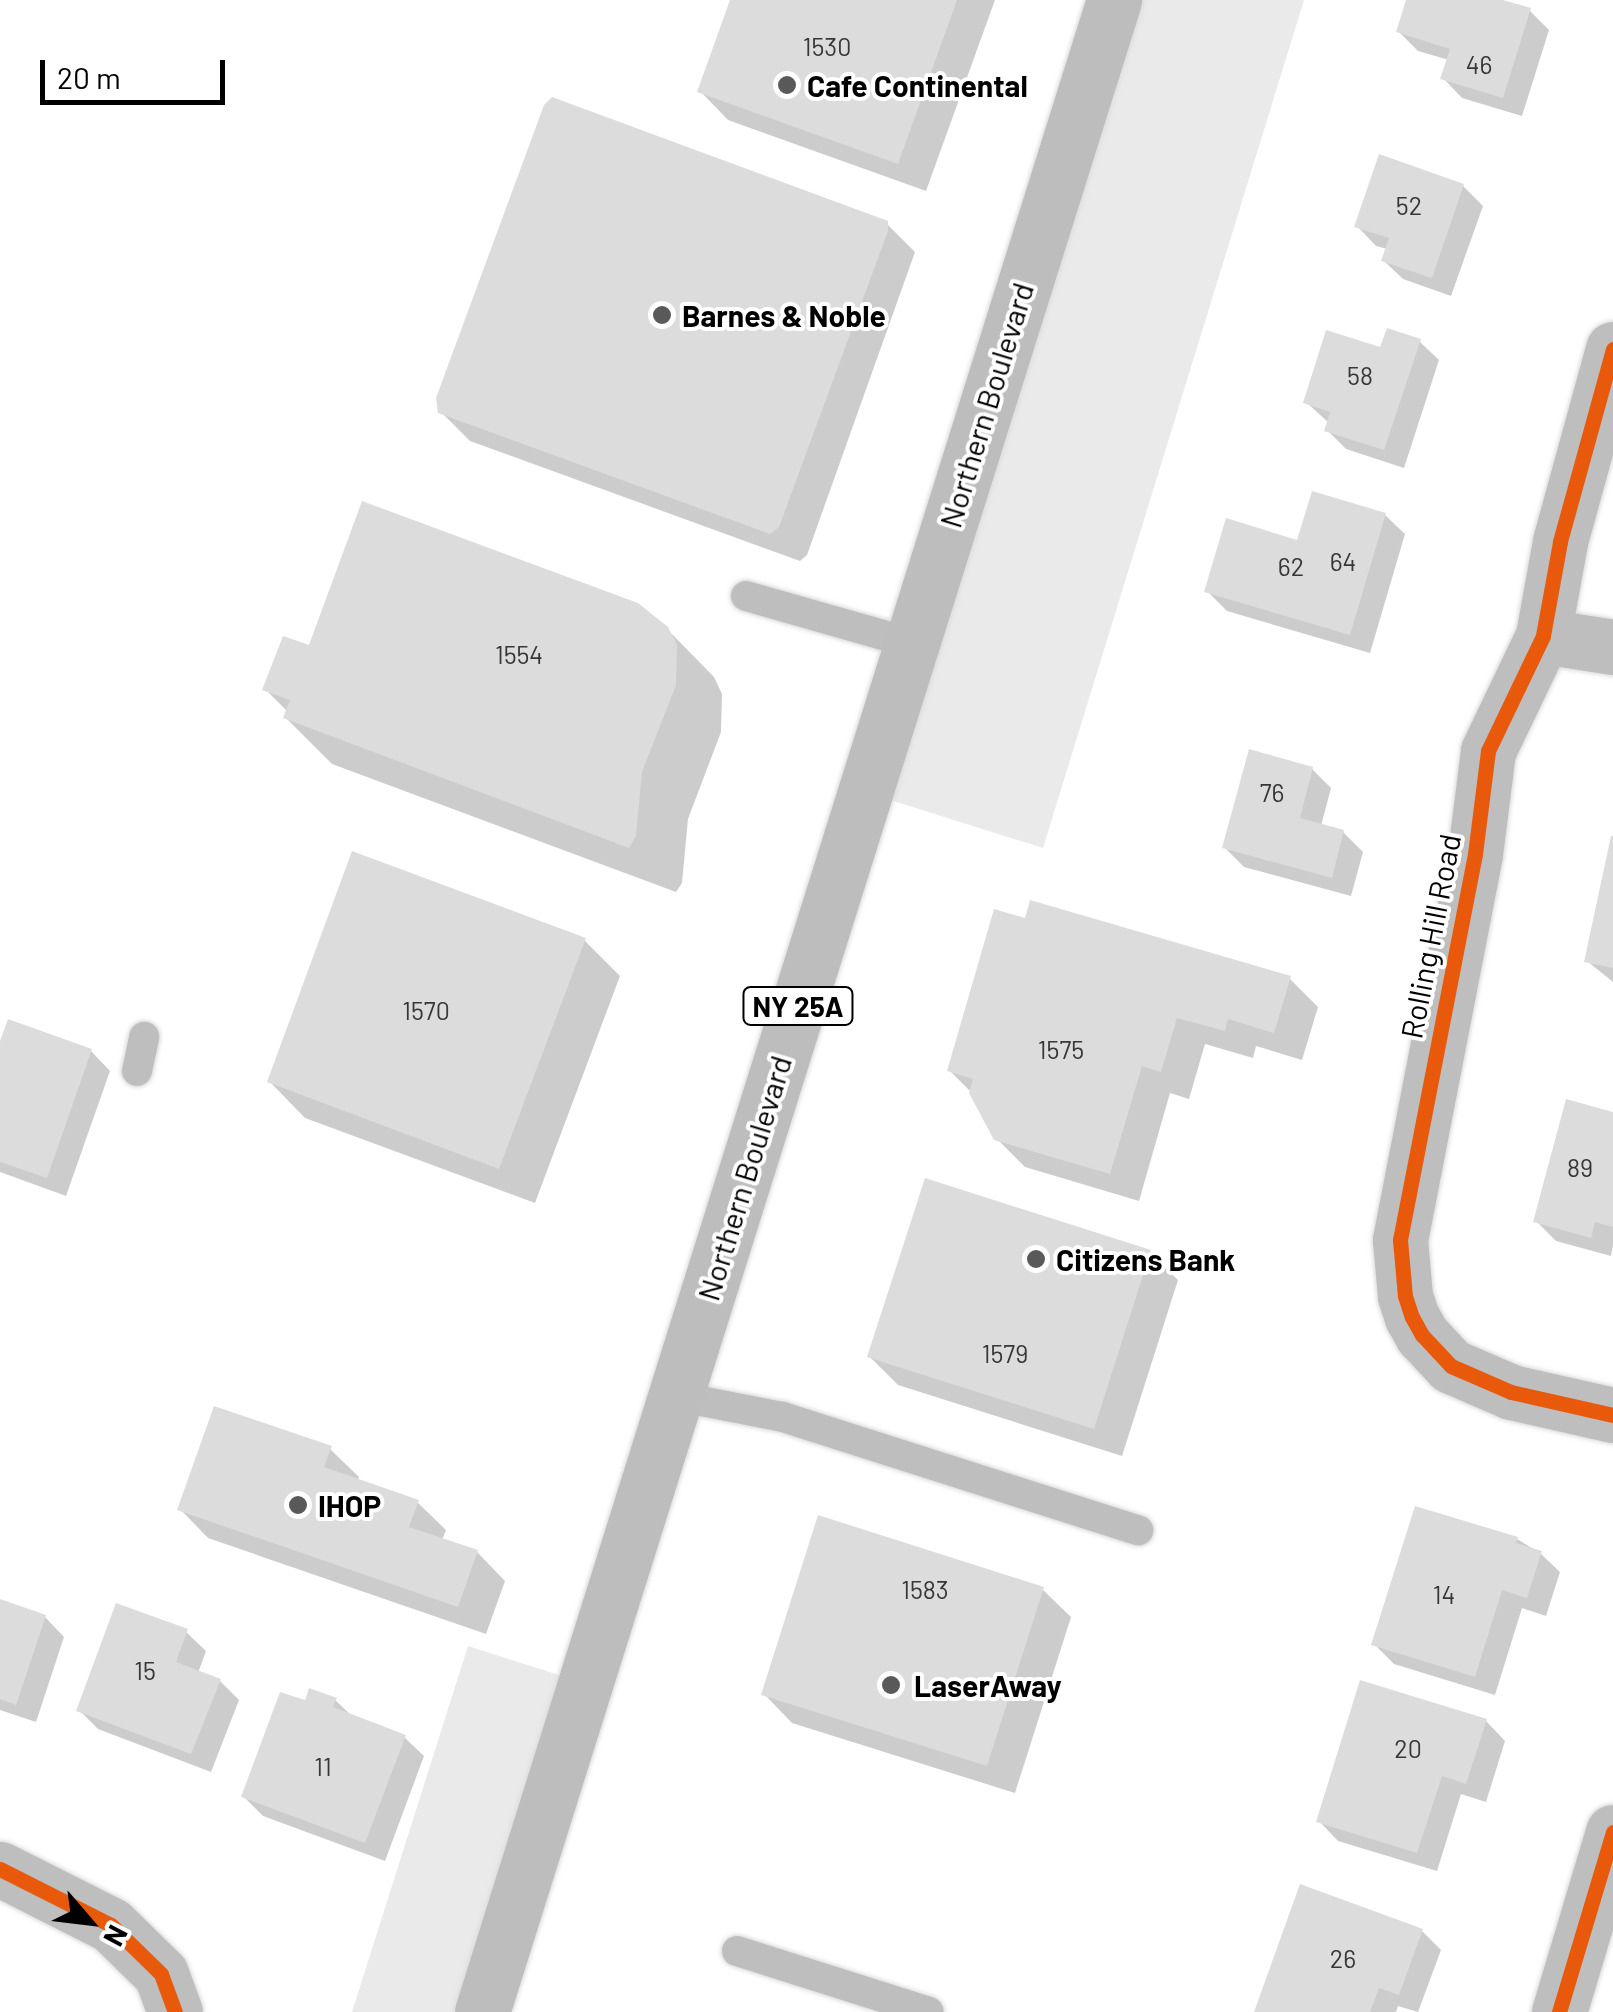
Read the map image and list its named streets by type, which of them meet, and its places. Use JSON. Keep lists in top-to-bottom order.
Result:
{
  "streets": {
    "main road": ["Northern Boulevard", "NY 25A"],
    "street": ["Rolling Hill Road"]
  },
  "places": [
    "Cafe Continental",
    "Barnes & Noble",
    "Citizens Bank",
    "IHOP",
    "LaserAway"
  ],
  "house_numbers": [
    "1530",
    "46",
    "52",
    "58",
    "64",
    "62",
    "1554",
    "76",
    "1570",
    "1575",
    "89",
    "1579",
    "1583",
    "14",
    "15",
    "20",
    "11",
    "26"
  ],
  "scale_bar": "20 m",
  "north": "bottom right"
}
